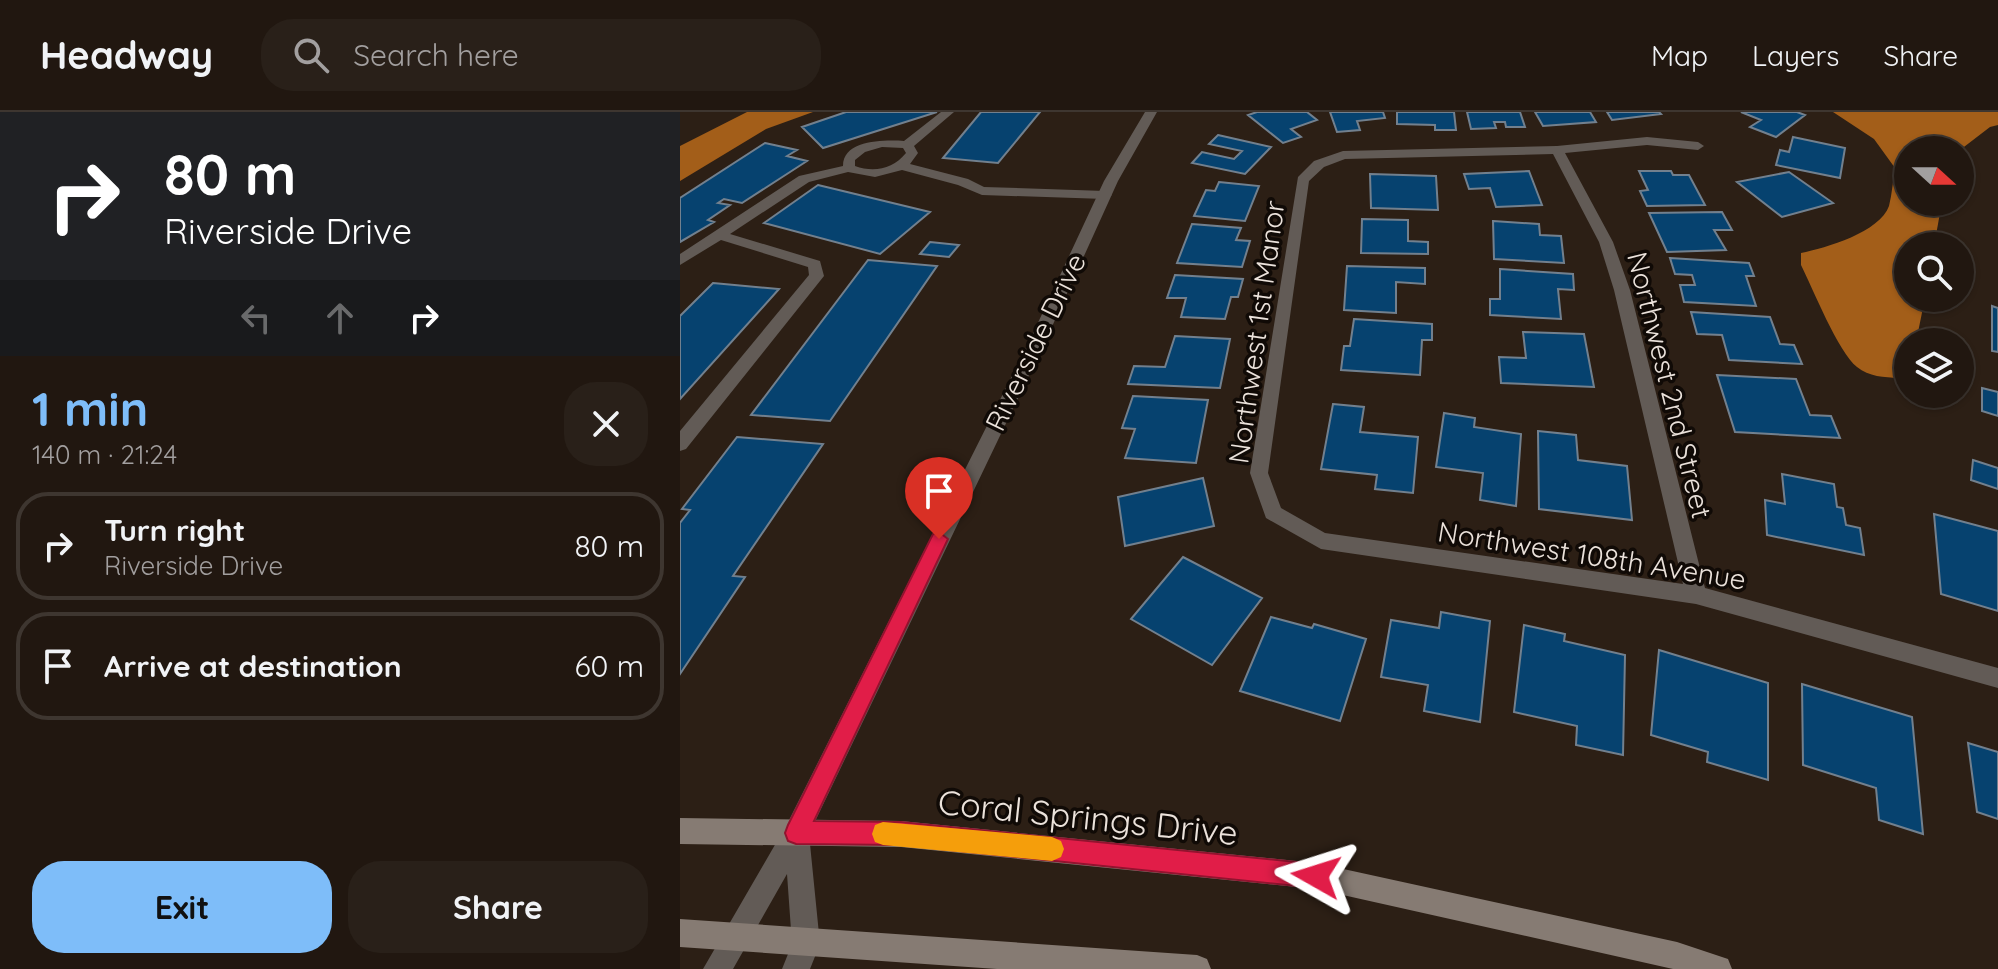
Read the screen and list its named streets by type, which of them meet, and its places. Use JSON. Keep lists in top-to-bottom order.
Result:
{
  "streets": {
    "main road": ["Coral Springs Drive"],
    "street": [
      "Northwest 1st Manor",
      "Riverside Drive",
      "Northwest 2nd Street",
      "Northwest 108th Avenue"
    ]
  },
  "crossings": [
    ["Northwest 1st Manor", "Northwest 2nd Street"],
    ["Northwest 1st Manor", "Northwest 108th Avenue"],
    ["Riverside Drive", "Coral Springs Drive"],
    ["Northwest 2nd Street", "Northwest 108th Avenue"]
  ],
  "north": "right",
  "page": {
    "header": "Headway",
    "search": "Search here",
    "nav": ["Map", "Layers", "Share"],
    "turn": ["80 m", "Riverside Drive"],
    "heading": ["1 min", "140 m · 21:24"],
    "list": [
      {
        "name": "Turn right",
        "note": "Riverside Drive",
        "value": "80 m"
      },
      {
        "name": "Arrive at destination",
        "value": "60 m"
      }
    ],
    "buttons": ["Exit", "Share"]
  }
}
